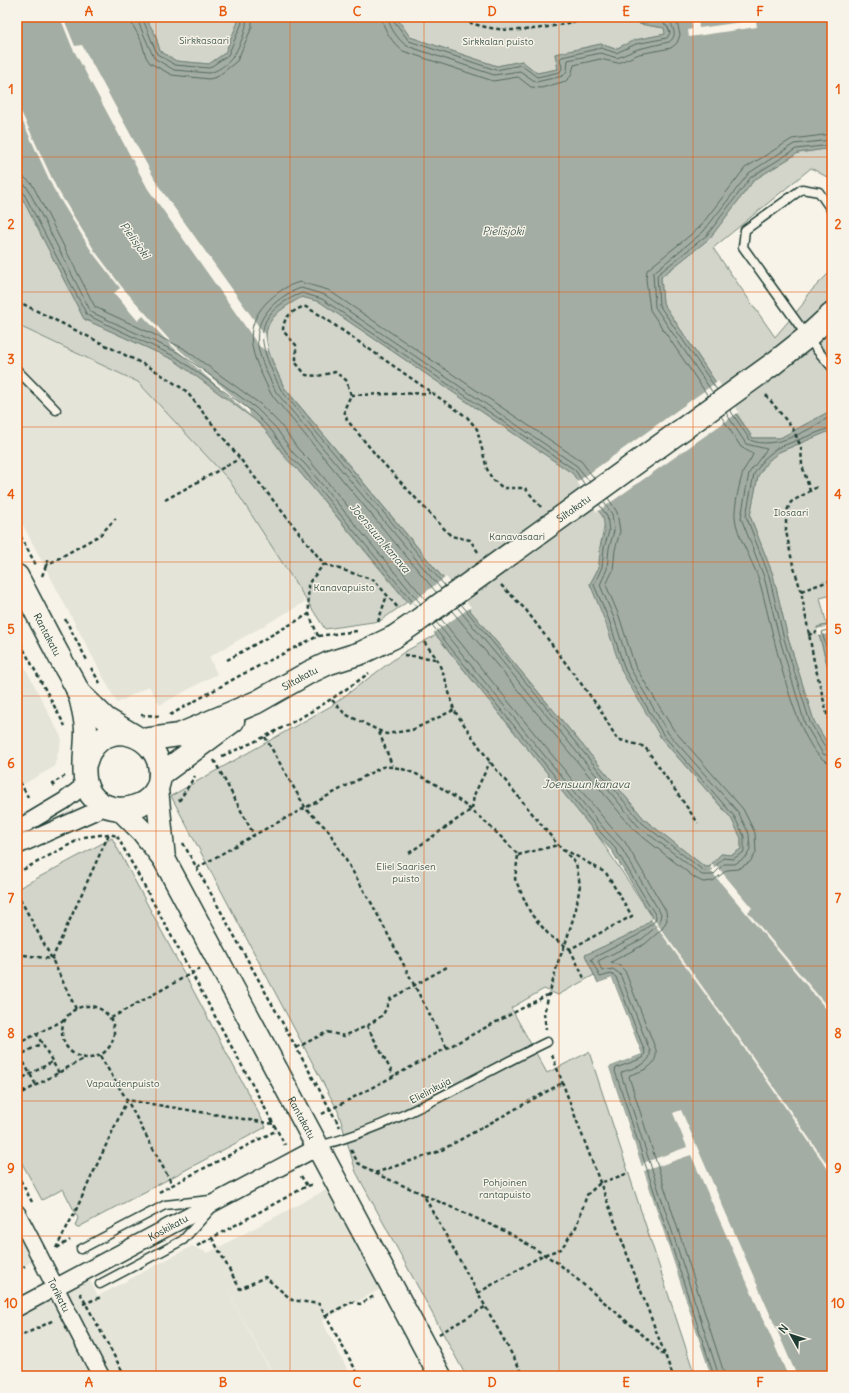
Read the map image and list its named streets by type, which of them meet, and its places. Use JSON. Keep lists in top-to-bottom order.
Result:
{
  "streets": {
    "main road": ["Siltakatu", "Rantakatu"],
    "street": ["Koskikatu", "Torikatu"],
    "lane": ["Elielinkuja"]
  },
  "crossings": [
    ["Siltakatu", "Rantakatu"],
    ["Rantakatu", "Elielinkuja"],
    ["Rantakatu", "Koskikatu"],
    ["Elielinkuja", "Koskikatu"],
    ["Koskikatu", "Torikatu"]
  ],
  "water": ["Pielisjoki", "Joensuun kanava"],
  "parks": [
    "Sirkkasaari",
    "Sirkkalan puisto",
    "Ilosaari",
    "Kanavasaari",
    "Kanavapuisto",
    "Eliel Saarisen puisto",
    "Vapaudenpuisto",
    "Pohjoinen rantapuisto"
  ],
  "north": "top left",
  "grid": {
    "columns": [
      "A",
      "B",
      "C",
      "D",
      "E",
      "F"
    ],
    "rows": [
      "1",
      "2",
      "3",
      "4",
      "5",
      "6",
      "7",
      "8",
      "9",
      "10"
    ]
  }
}
